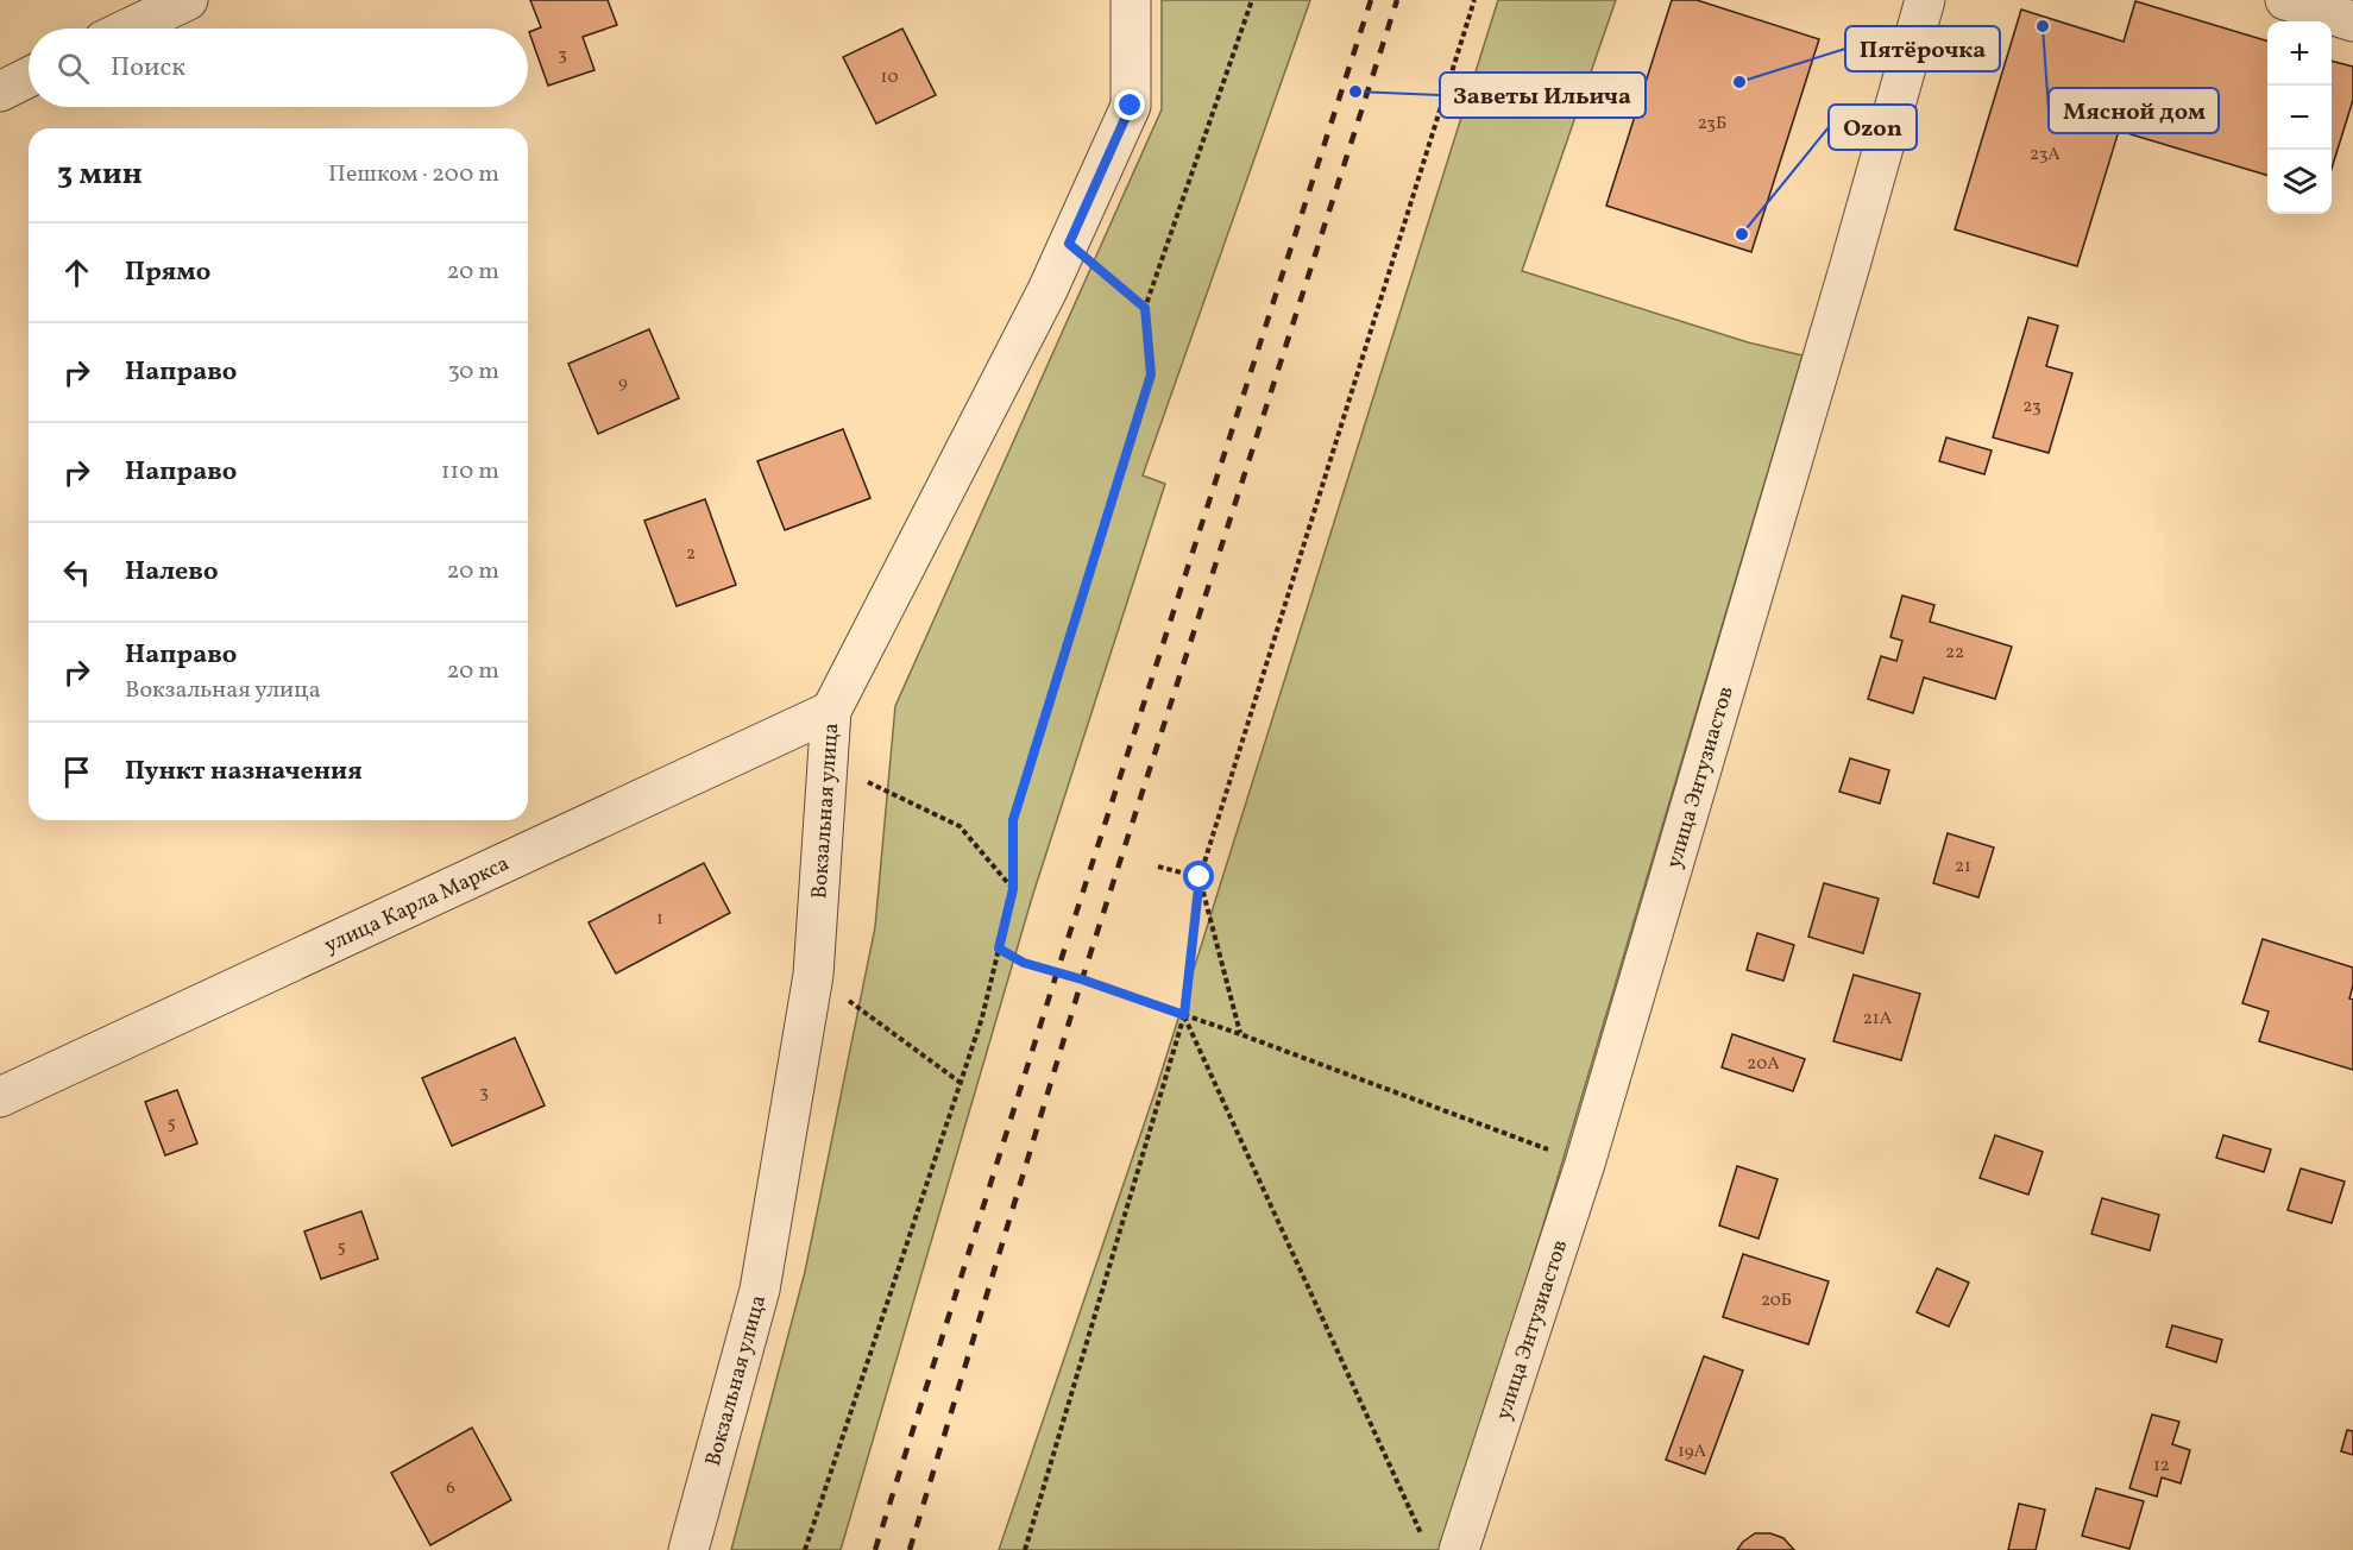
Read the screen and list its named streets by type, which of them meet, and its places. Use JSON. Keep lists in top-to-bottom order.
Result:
{
  "streets": {
    "street": ["улица Энтузиастов", "Вокзальная улица", "улица Карла Маркса"]
  },
  "crossings": [
    ["Вокзальная улица", "улица Карла Маркса"]
  ],
  "places": [
    "Мясной дом",
    "Пятёрочка",
    "Заветы Ильича",
    "Ozon"
  ],
  "house_numbers": [
    "3",
    "10",
    "23Б",
    "23А",
    "9",
    "23",
    "2",
    "22",
    "21",
    "1",
    "21А",
    "20А",
    "3",
    "5",
    "5",
    "20Б",
    "19А",
    "12",
    "6"
  ],
  "page": {
    "map_buttons": ["+", "−"],
    "search": "Поиск",
    "heading": ["3 мин", "Пешком · 200 m"],
    "list": [
      ["Прямо", "20 m"],
      ["Направо", "30 m"],
      ["Направо", "110 m"],
      ["Налево", "20 m"],
      ["Направо", "Вокзальная улица", "20 m"],
      "Пункт назначения"
    ]
  }
}
